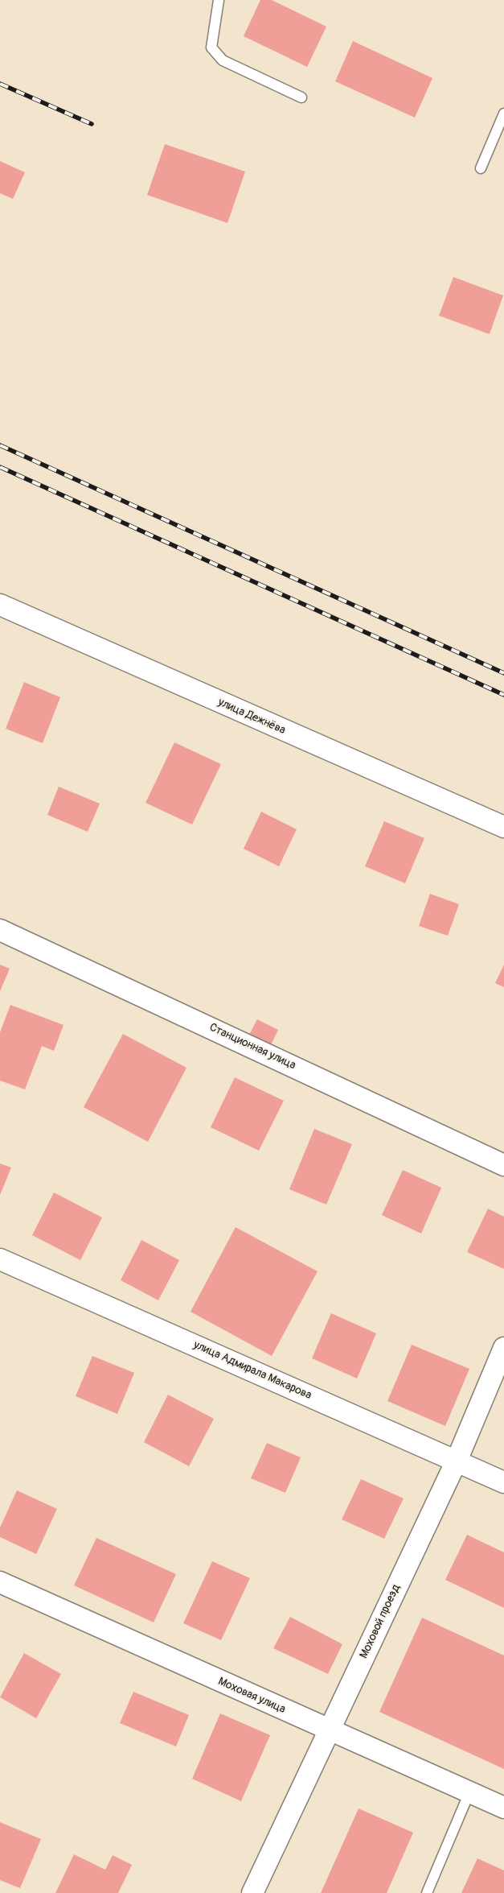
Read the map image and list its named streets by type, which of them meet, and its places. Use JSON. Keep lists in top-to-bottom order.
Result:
{
  "streets": {
    "street": [
      "улица Дежнёва",
      "Станционная улица",
      "улица Адмирала Макарова",
      "Моховой проезд",
      "Моховая улица"
    ]
  },
  "crossings": [
    ["улица Адмирала Макарова", "Моховой проезд"],
    ["Моховой проезд", "Моховая улица"]
  ]
}
